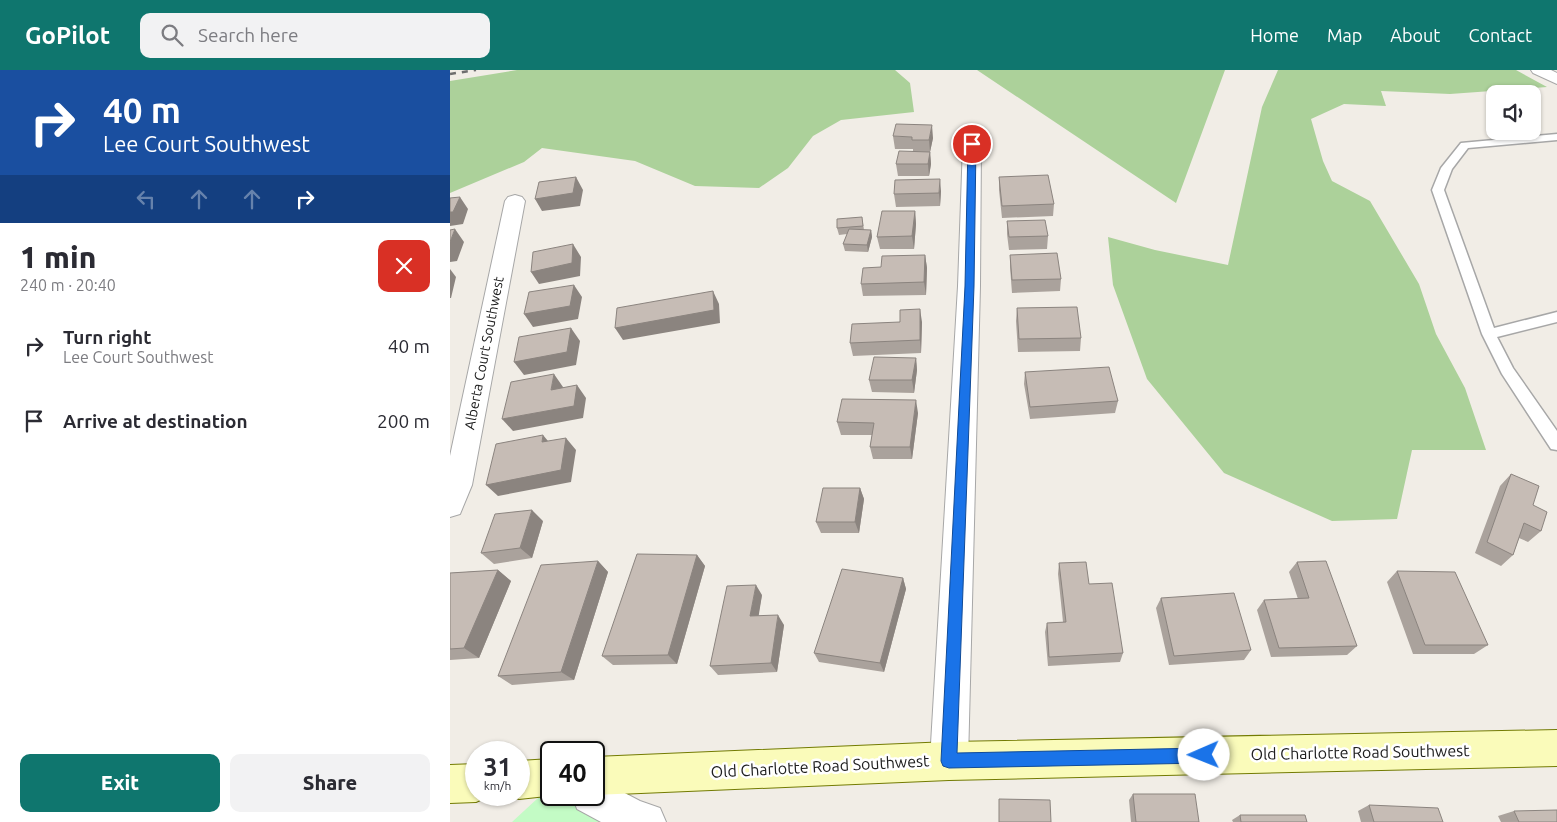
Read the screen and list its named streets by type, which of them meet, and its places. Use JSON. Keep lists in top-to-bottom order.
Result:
{
  "streets": {
    "street": ["Alberta Court Southwest", "Old Charlotte Road Southwest"]
  },
  "page": {
    "header": "GoPilot",
    "search": "Search here",
    "nav": [
      "Home",
      "Map",
      "About",
      "Contact"
    ],
    "turn": ["40 m", "Lee Court Southwest"],
    "heading": ["1 min", "240 m · 20:40"],
    "list": [
      {
        "name": "Turn right",
        "note": "Lee Court Southwest",
        "value": "40 m"
      },
      {
        "name": "Arrive at destination",
        "value": "200 m"
      }
    ],
    "speed": "31 km/h",
    "limit": "40",
    "buttons": ["Exit", "Share"]
  }
}
